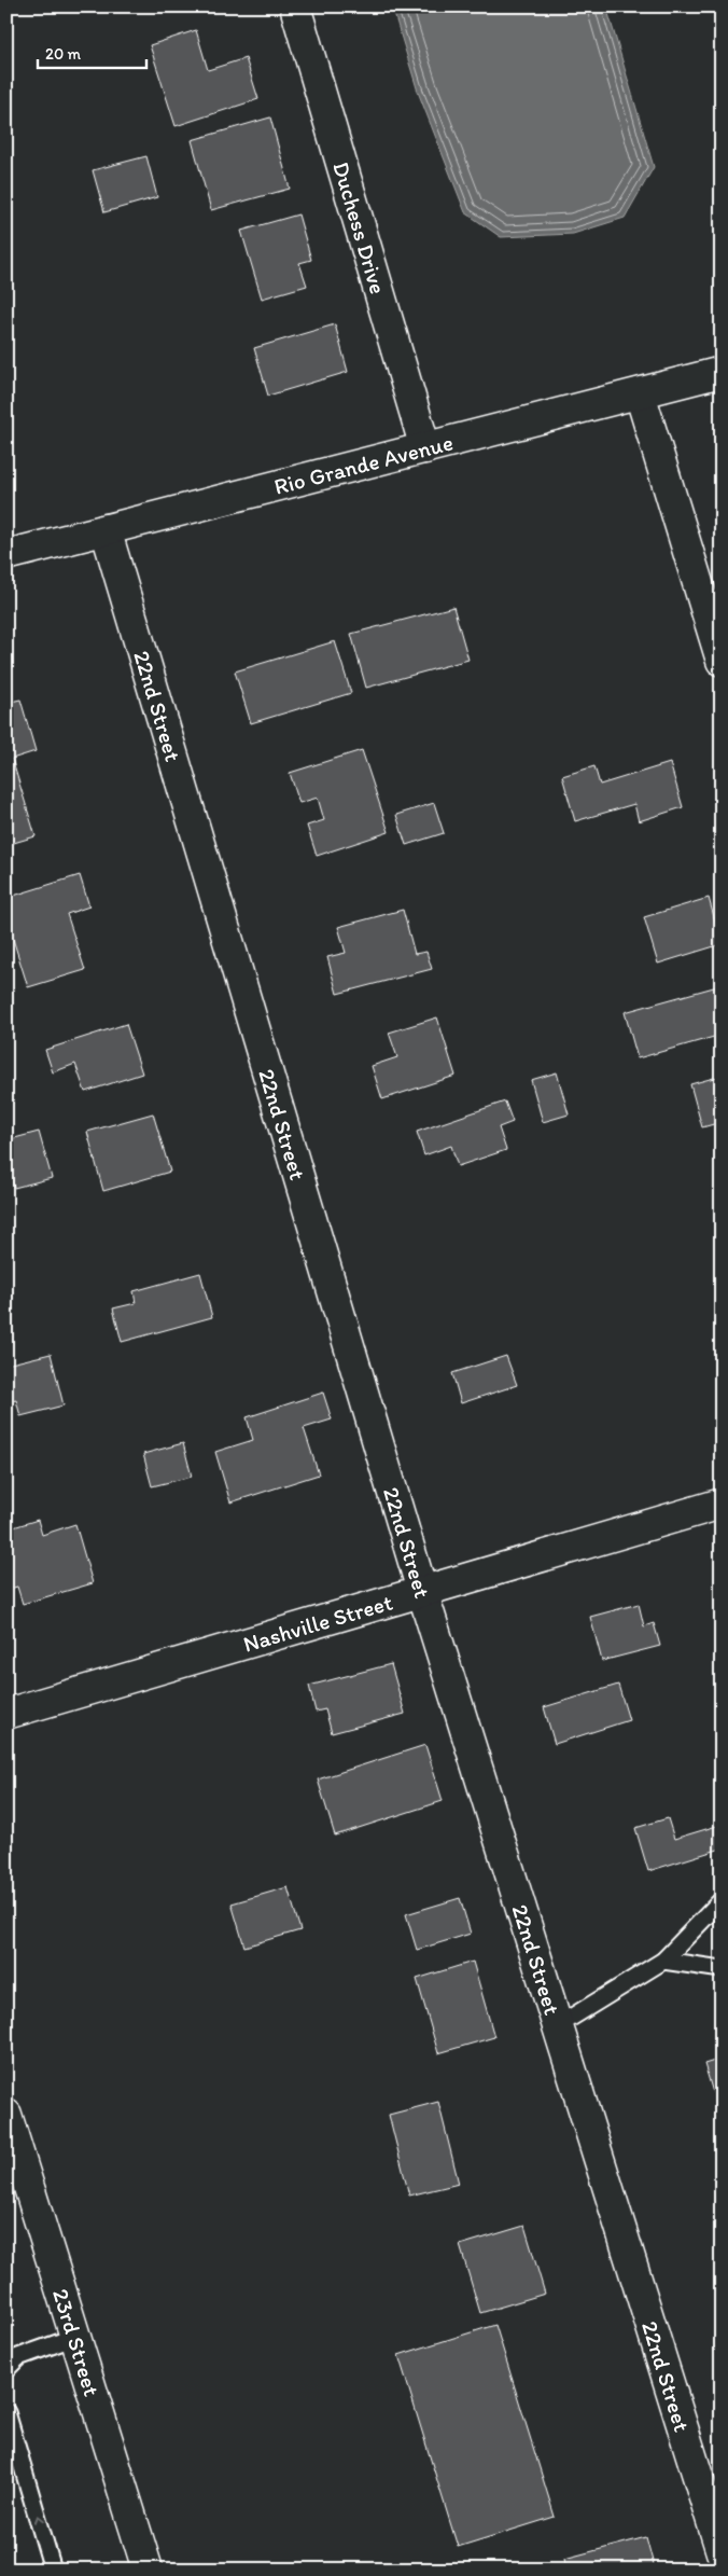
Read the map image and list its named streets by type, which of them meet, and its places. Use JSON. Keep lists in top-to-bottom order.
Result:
{
  "streets": {
    "street": [
      "Duchess Drive",
      "Rio Grande Avenue",
      "22nd Street",
      "Nashville Street",
      "23rd Street"
    ]
  },
  "crossings": [
    ["Duchess Drive", "Rio Grande Avenue"],
    ["Rio Grande Avenue", "22nd Street"],
    ["22nd Street", "Nashville Street"]
  ],
  "scale_bar": "20 m"
}
